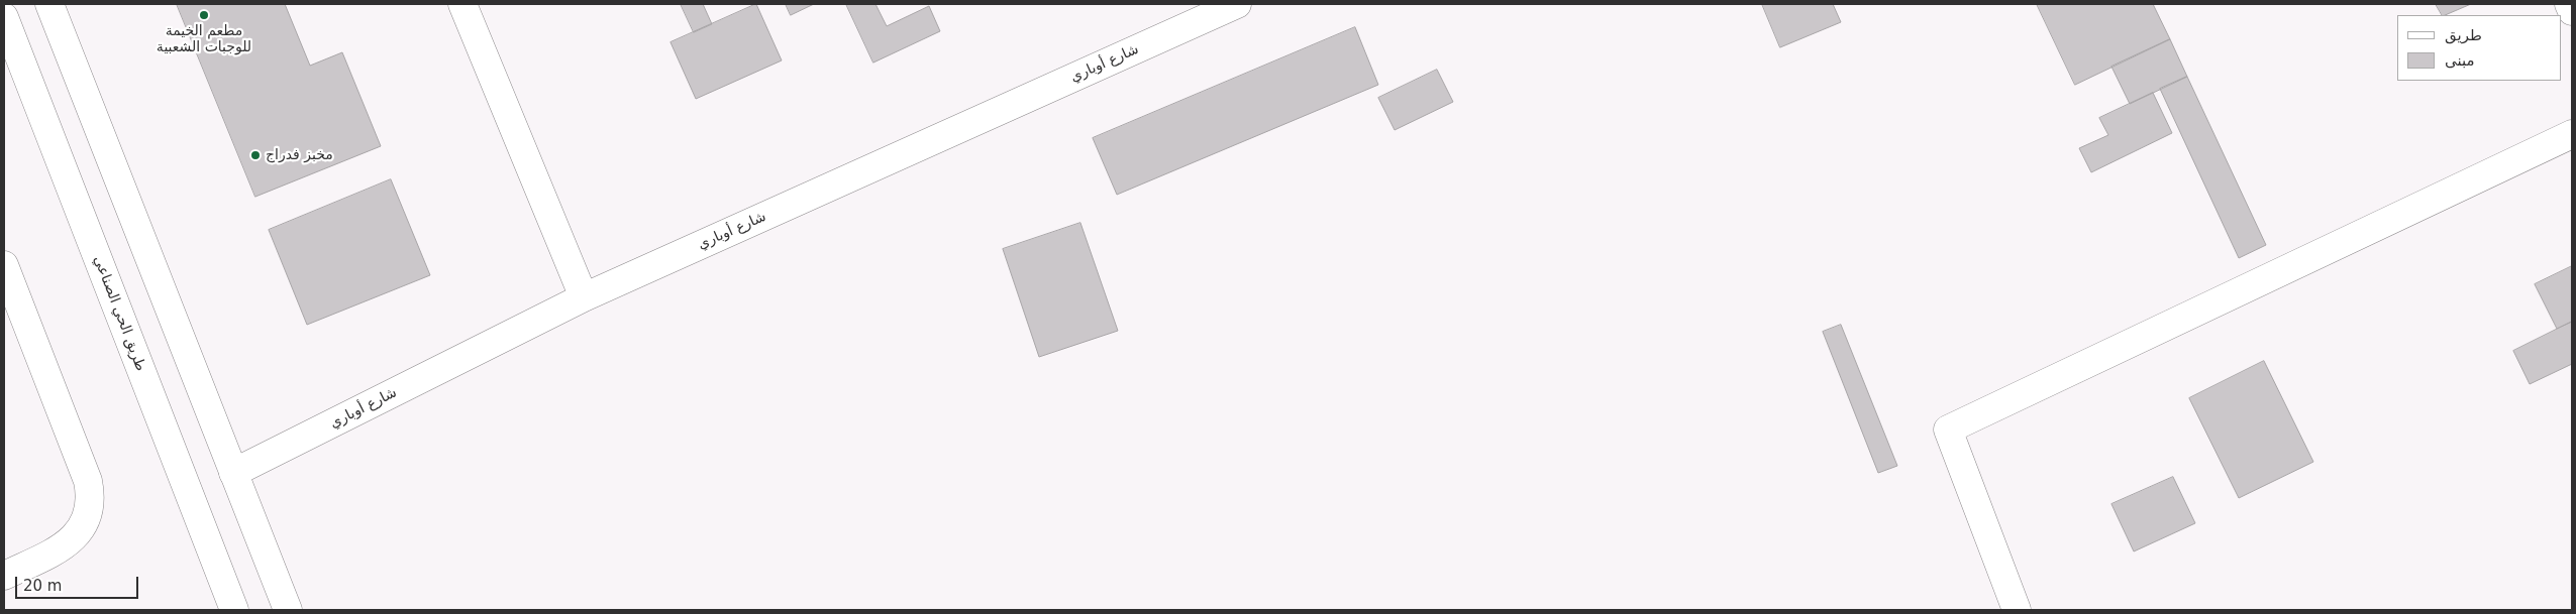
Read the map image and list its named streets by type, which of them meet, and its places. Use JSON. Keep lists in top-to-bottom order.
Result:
{
  "streets": {
    "main road": ["شارع أوباري", "طريق الحي الصناعي"]
  },
  "places": ["مطعم الخيمة للوجبات الشعبية", "مخبز فدراج"],
  "legend": ["طريق", "مبنى"],
  "scale_bar": "20 m"
}
